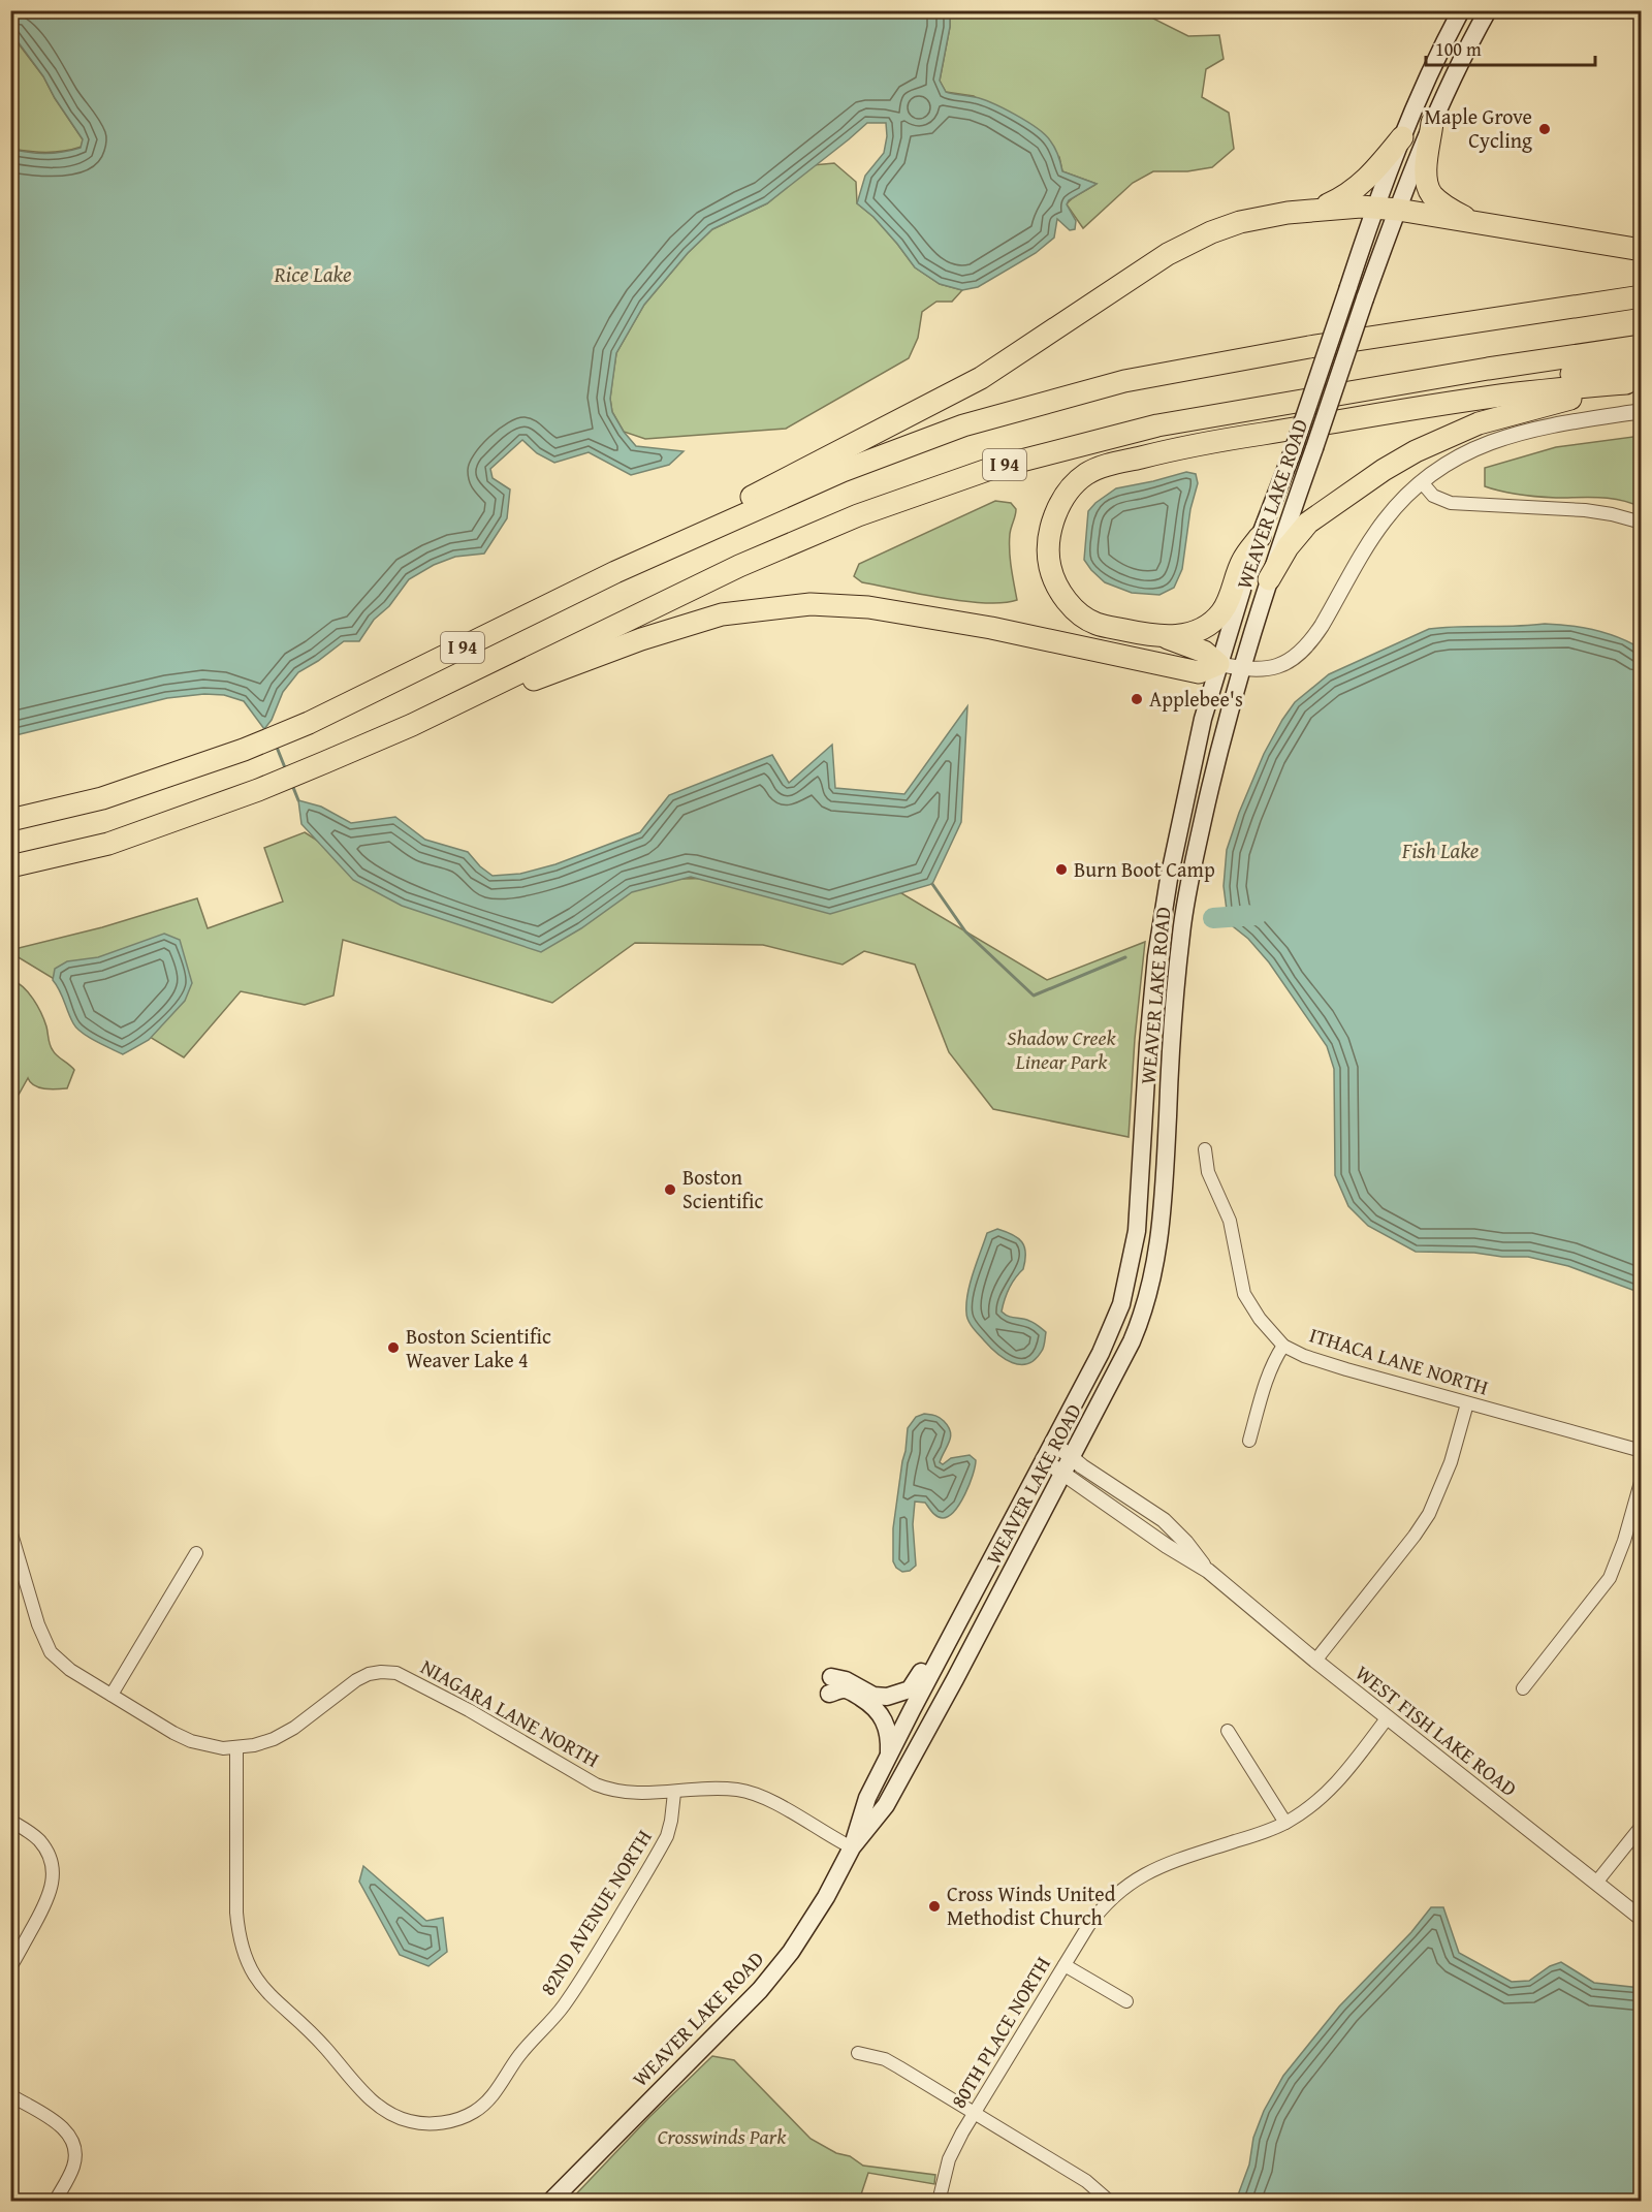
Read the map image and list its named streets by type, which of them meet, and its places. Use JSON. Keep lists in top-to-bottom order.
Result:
{
  "streets": {
    "highway": ["I 94"],
    "main road": ["WEAVER LAKE ROAD"],
    "street": [
      "ITHACA LANE NORTH",
      "NIAGARA LANE NORTH",
      "WEST FISH LAKE ROAD",
      "82ND AVENUE NORTH",
      "80TH PLACE NORTH"
    ]
  },
  "crossings": [
    ["WEAVER LAKE ROAD", "NIAGARA LANE NORTH"],
    ["WEAVER LAKE ROAD", "WEST FISH LAKE ROAD"],
    ["NIAGARA LANE NORTH", "82ND AVENUE NORTH"],
    ["WEST FISH LAKE ROAD", "80TH PLACE NORTH"]
  ],
  "water": ["Rice Lake", "Fish Lake"],
  "parks": ["Shadow Creek Linear Park", "Crosswinds Park"],
  "places": [
    "Maple Grove Cycling",
    "Applebee's",
    "Burn Boot Camp",
    "Boston Scientific",
    "Boston Scientific Weaver Lake 4",
    "Cross Winds United Methodist Church"
  ],
  "scale_bar": "100 m"
}
